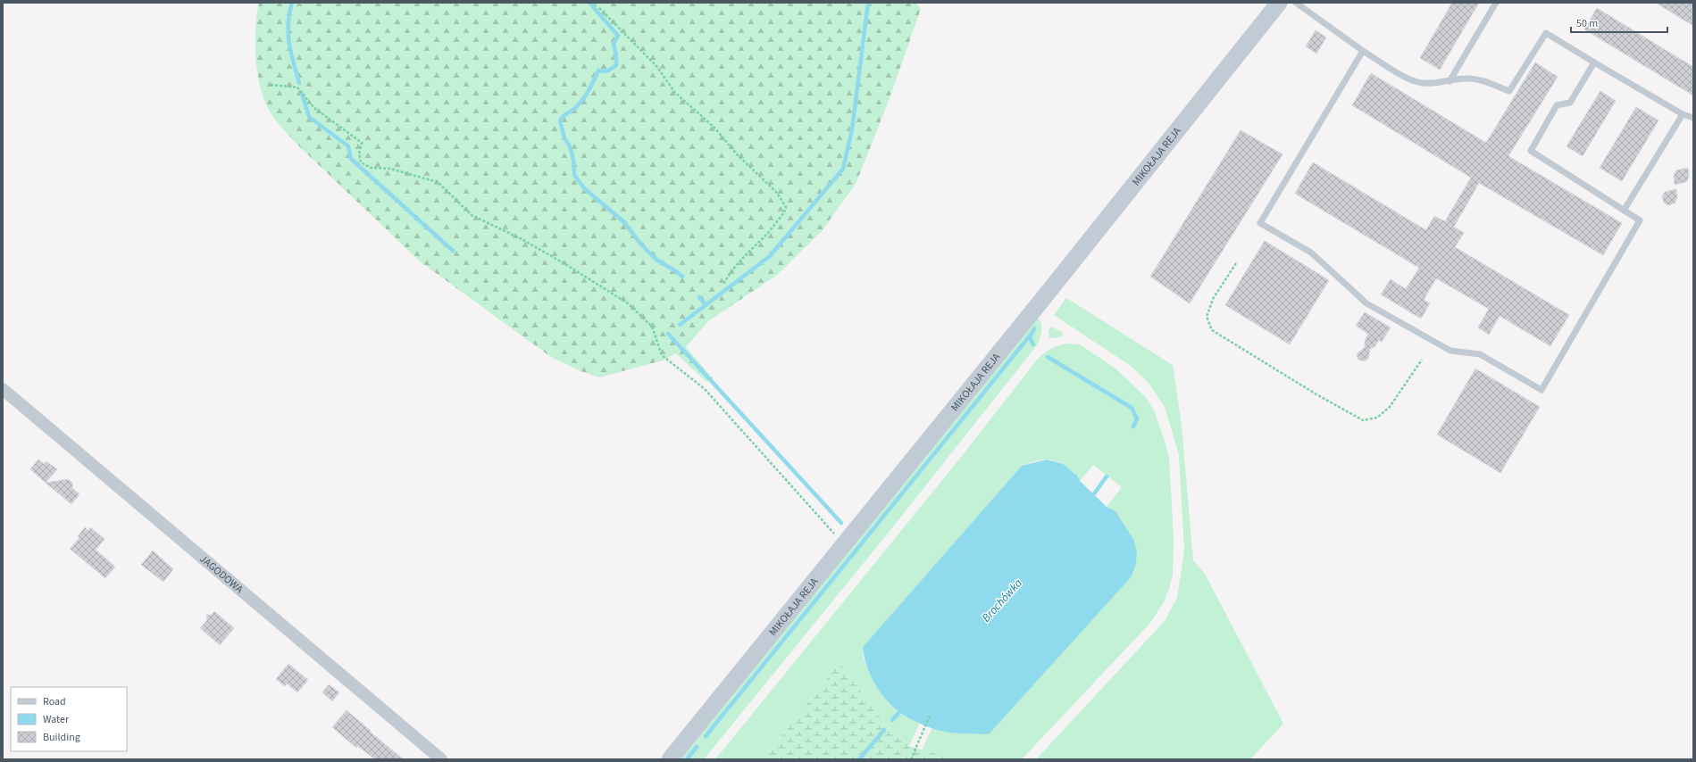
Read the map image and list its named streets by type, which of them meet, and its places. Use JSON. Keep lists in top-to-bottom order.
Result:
{
  "streets": {
    "street": ["MIKOŁAJA REJA", "JAGODOWA"]
  },
  "water": ["Brochówka"],
  "legend": ["Road", "Water", "Building"],
  "scale_bar": "50 m"
}
